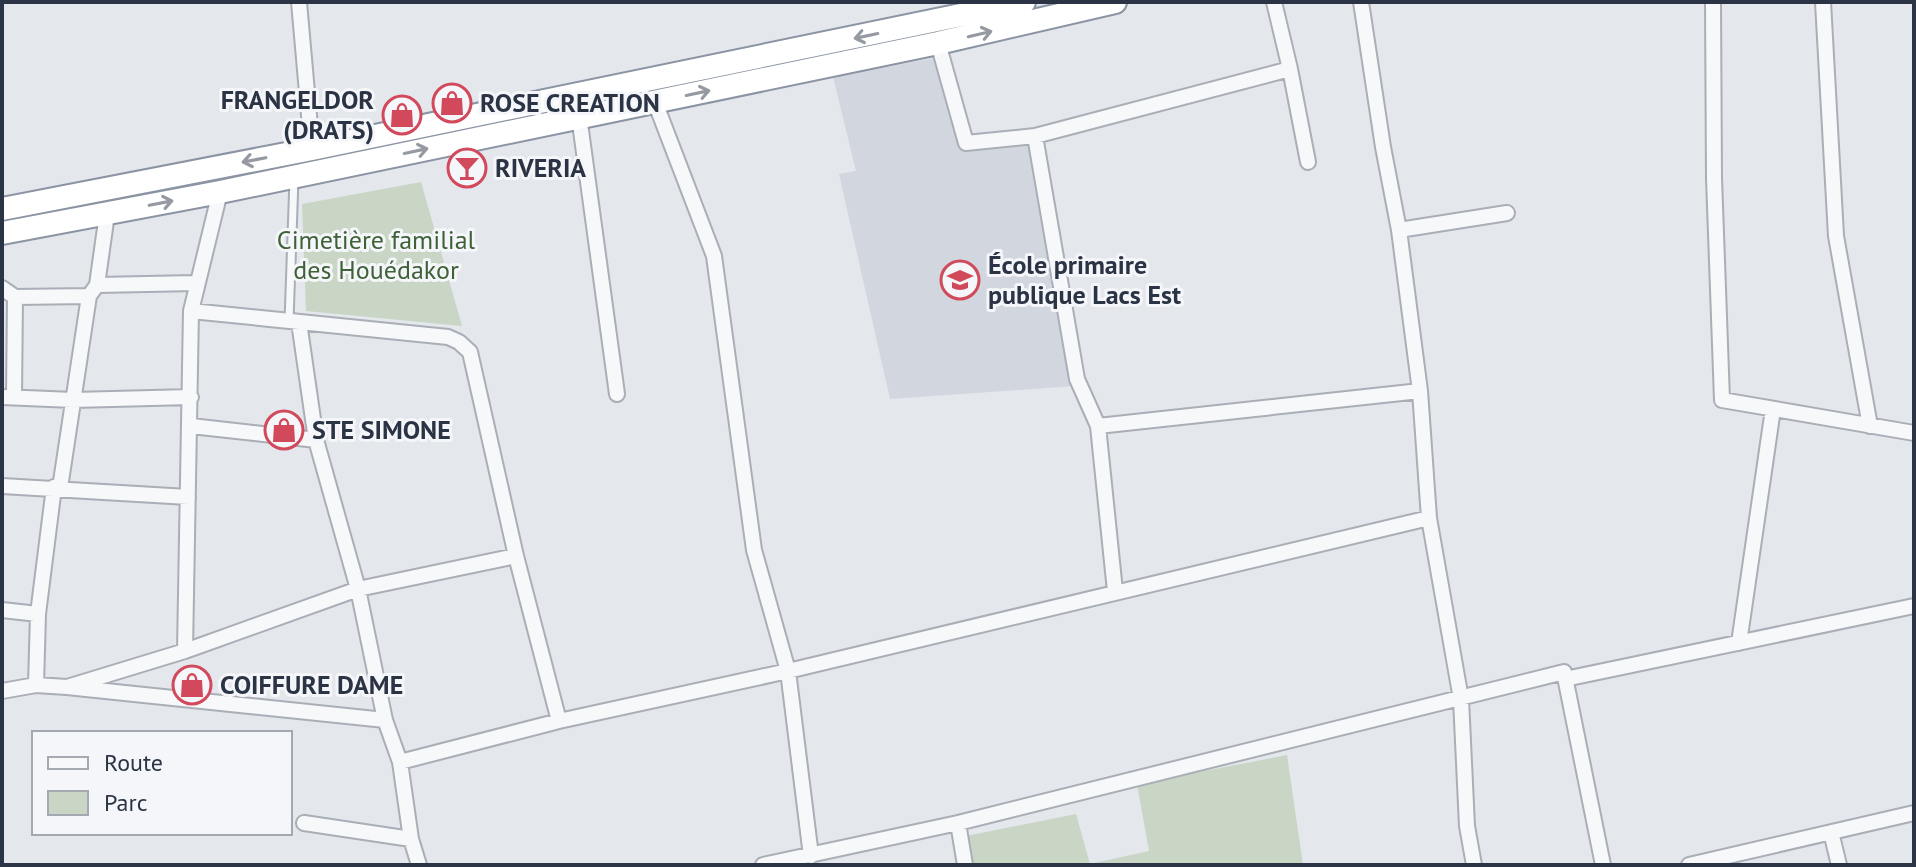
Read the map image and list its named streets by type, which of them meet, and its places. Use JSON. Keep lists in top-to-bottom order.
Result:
{
  "parks": ["Cimetière familial des Houédakor"],
  "places": {
    "shop": [
      "ROSE CREATION",
      "FRANGELDOR (DRATS)",
      "STE SIMONE",
      "COIFFURE DAME"
    ],
    "bar": ["RIVERIA"],
    "school or university": ["École primaire publique Lacs Est"]
  },
  "legend": ["Route", "Parc"]
}
